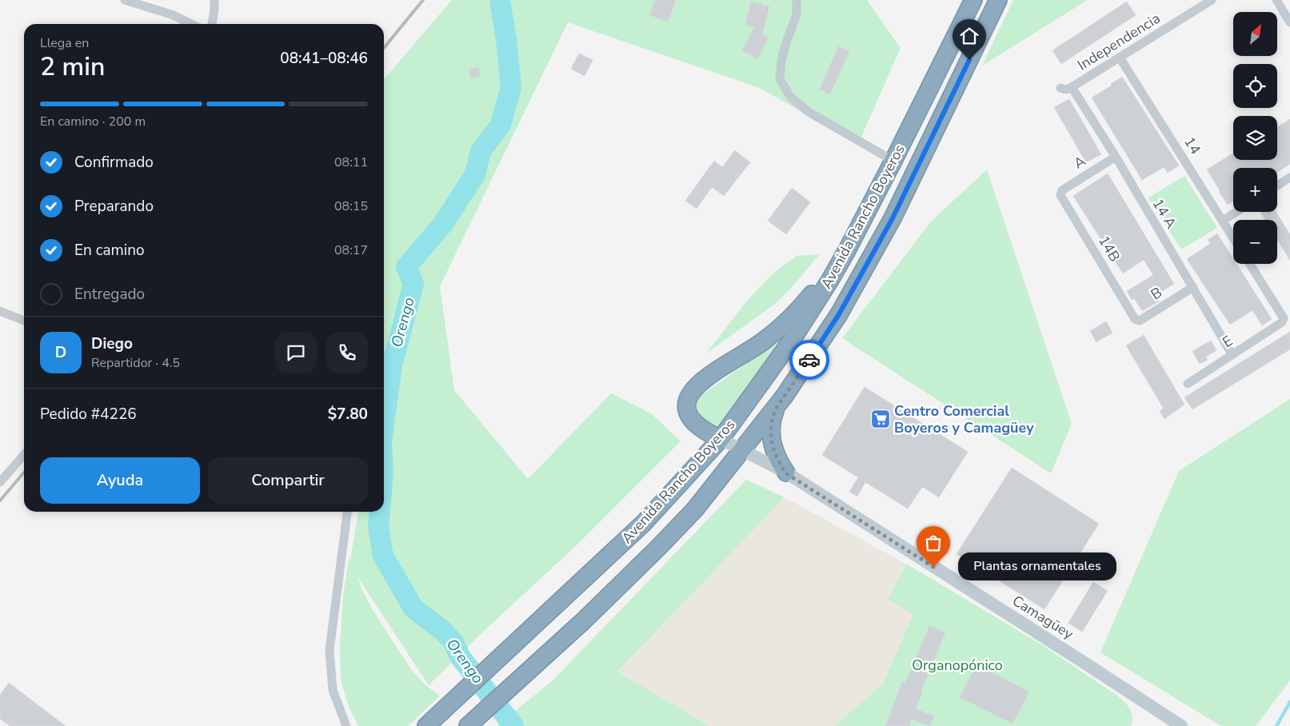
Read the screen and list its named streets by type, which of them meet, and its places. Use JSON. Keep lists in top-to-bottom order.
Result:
{
  "streets": {
    "highway": ["Avenida Rancho Boyeros"],
    "main road": ["Camagüey"],
    "street": [
      "Independencia",
      "14",
      "A",
      "14 A",
      "14B",
      "B",
      "E"
    ]
  },
  "crossings": [
    ["Independencia", "14"],
    ["Independencia", "14 A"],
    ["A", "14 A"],
    ["A", "14B"],
    ["14 A", "B"],
    ["14 A", "E"],
    ["Avenida Rancho Boyeros", "Camagüey"],
    ["14B", "B"]
  ],
  "water": ["Orengo"],
  "parks": ["Organopónico"],
  "places": {
    "supermarket": ["Centro Comercial Boyeros y Camagüey"],
    "other": ["Plantas ornamentales"]
  },
  "north": "top right",
  "page": {
    "map_buttons": ["+", "−"],
    "heading": ["2 min", "Llega en", "08:41–08:46"],
    "panel": [
      "Diego",
      "Repartidor · 4.5",
      "Pedido #4226",
      "$7.80"
    ],
    "bar": "En camino · 200 m",
    "list": [
      ["Confirmado", "08:11"],
      ["Preparando", "08:15"],
      ["En camino", "08:17"],
      "Entregado"
    ],
    "round": "D",
    "buttons": ["Ayuda", "Compartir"],
    "bubble": "Plantas ornamentales"
  }
}
